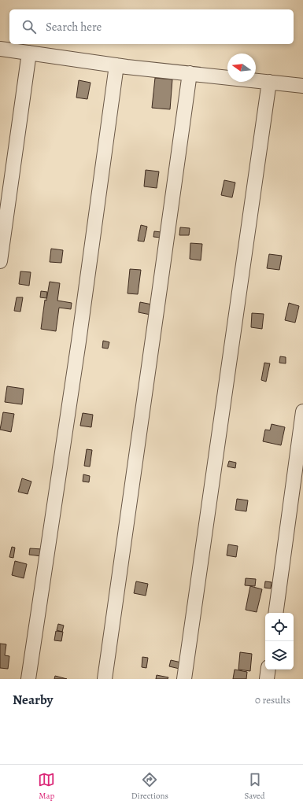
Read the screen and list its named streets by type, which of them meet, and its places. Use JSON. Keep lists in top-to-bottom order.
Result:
{
  "north": "left",
  "page": {
    "search": "Search here",
    "heading": ["Nearby", "0 results"],
    "nav": ["Map", "Directions", "Saved"]
  }
}
